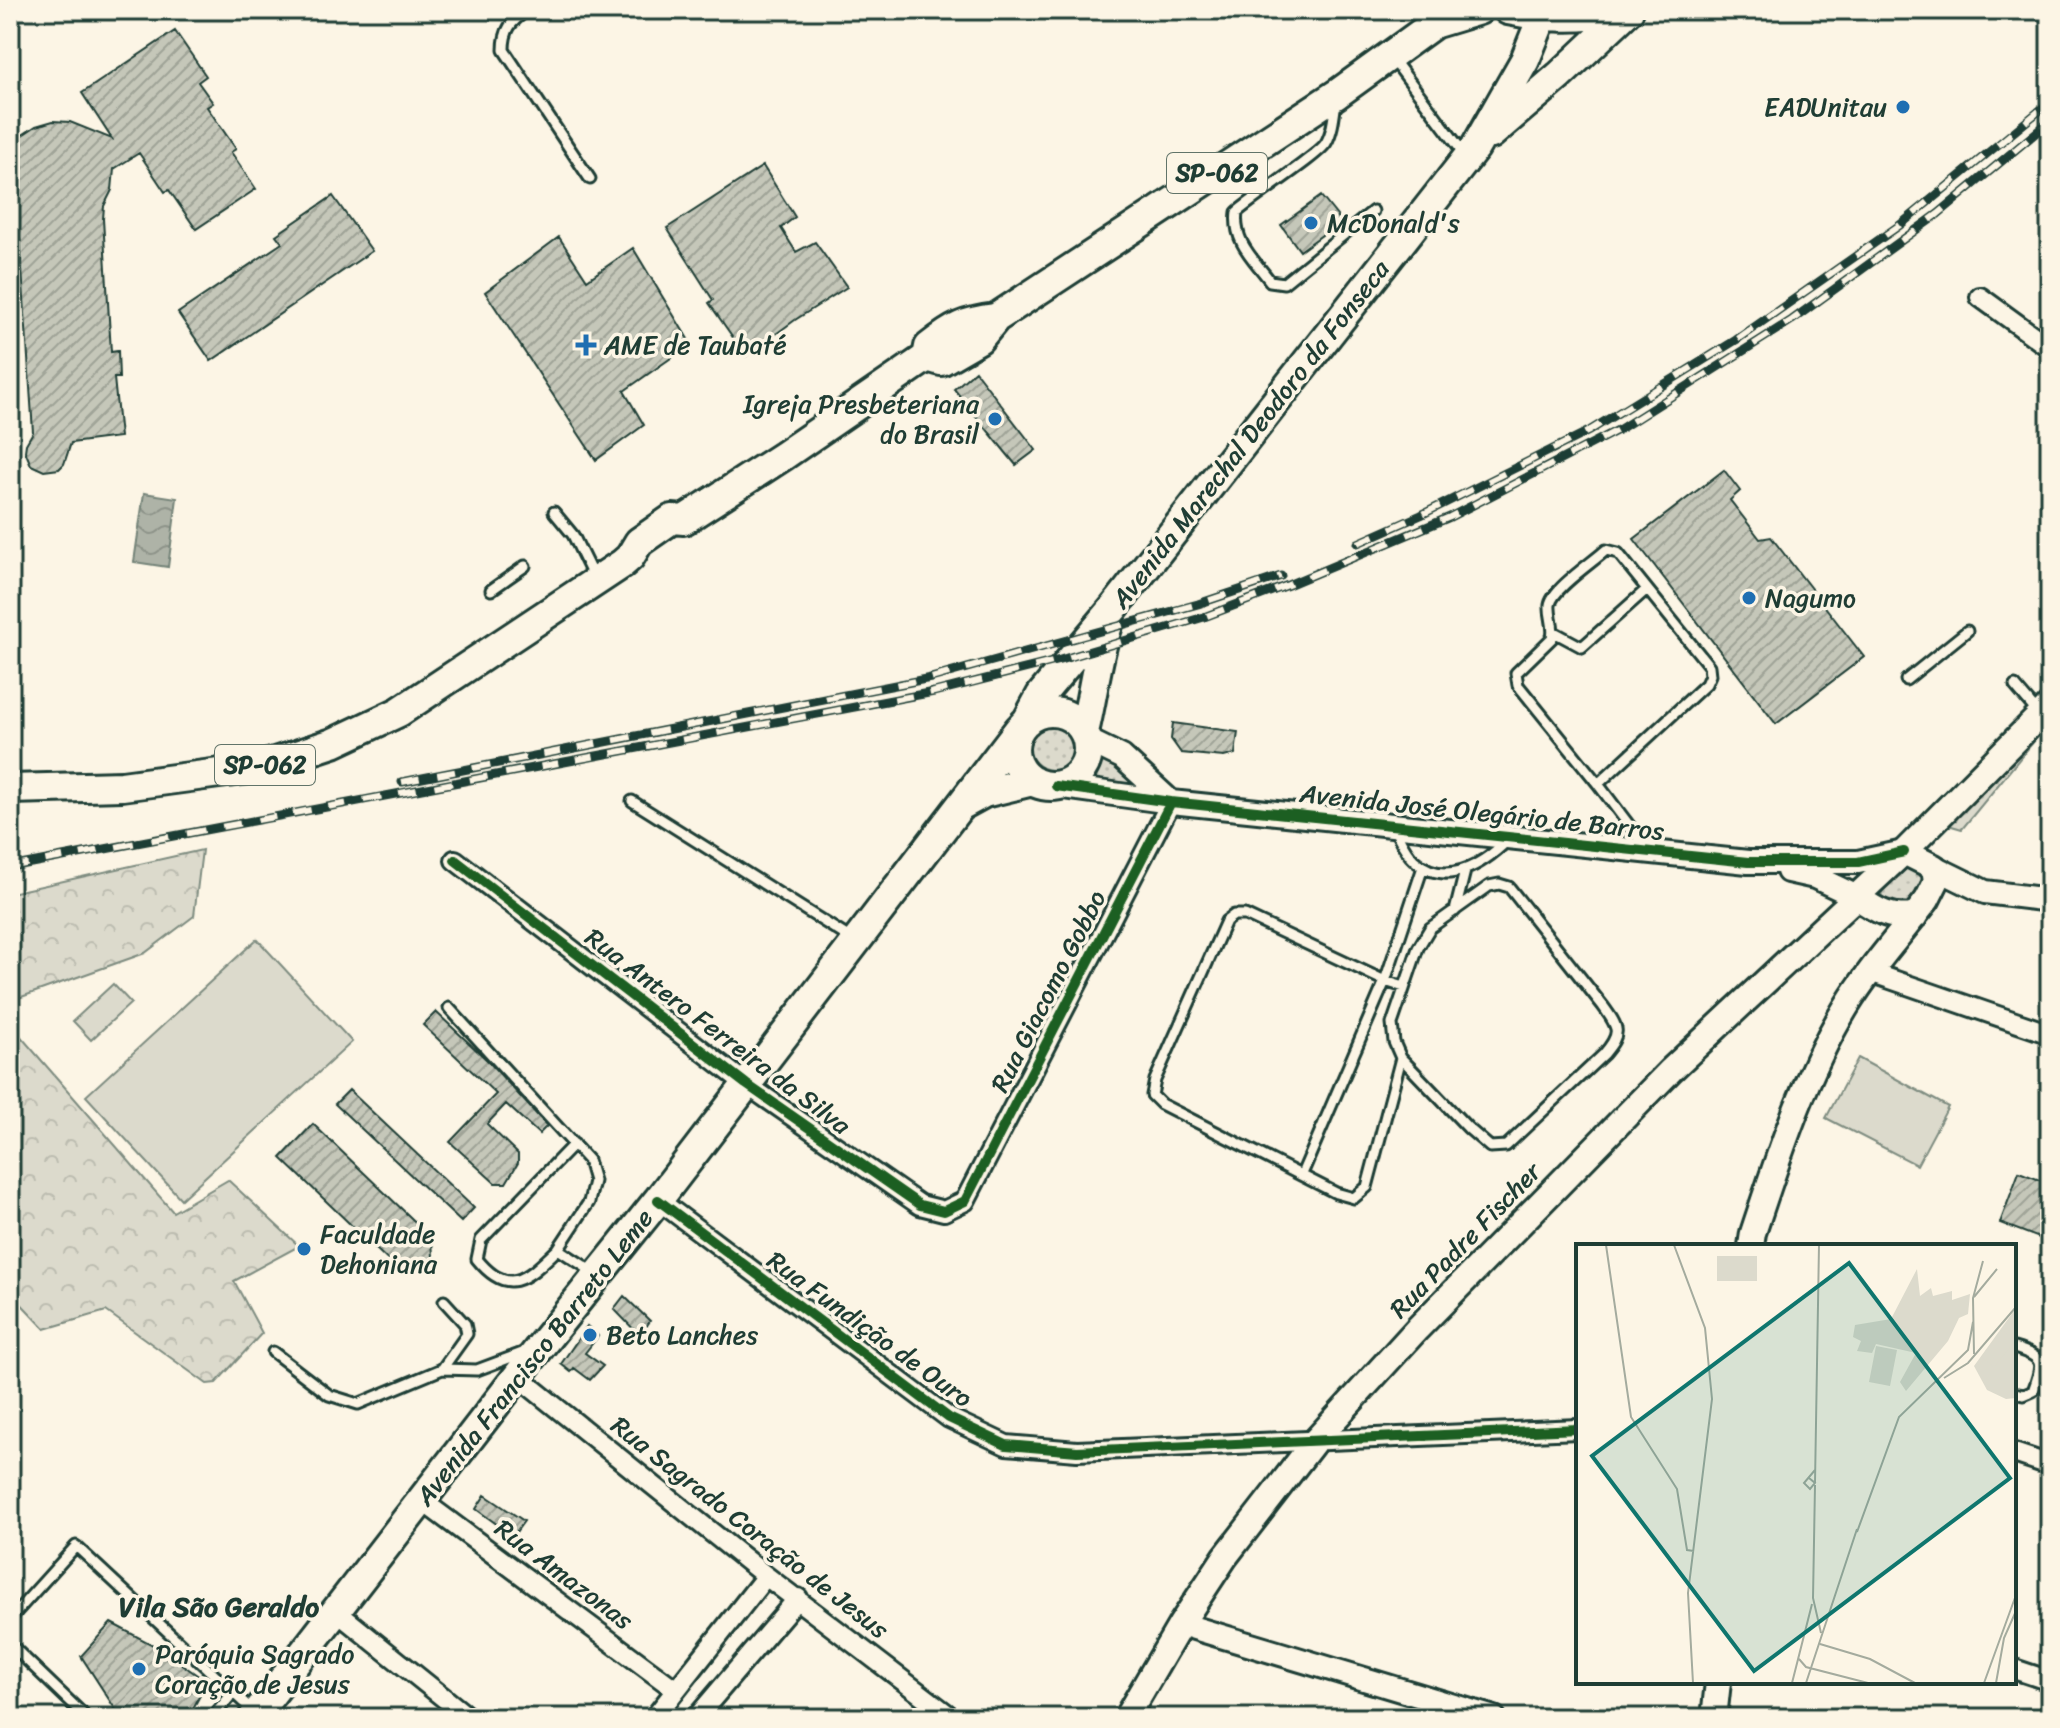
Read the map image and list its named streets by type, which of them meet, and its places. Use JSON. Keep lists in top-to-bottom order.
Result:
{
  "streets": {
    "main road": [
      "SP-062",
      "Avenida Marechal Deodoro da Fonseca",
      "Avenida José Olegário de Barros",
      "Rua Padre Fischer",
      "Avenida Francisco Barreto Leme"
    ],
    "street": [
      "Rua Giacomo Gobbo",
      "Rua Antero Ferreira da Silva",
      "Rua Fundição de Ouro",
      "Rua Sagrado Coração de Jesus",
      "Rua Amazonas"
    ]
  },
  "crossings": [
    ["Avenida Marechal Deodoro da Fonseca", "Avenida José Olegário de Barros"],
    ["Avenida Marechal Deodoro da Fonseca", "Avenida Francisco Barreto Leme"],
    ["Avenida José Olegário de Barros", "Rua Giacomo Gobbo"],
    ["Avenida José Olegário de Barros", "Rua Padre Fischer"],
    ["Avenida José Olegário de Barros", "Avenida Francisco Barreto Leme"],
    ["Rua Giacomo Gobbo", "Rua Antero Ferreira da Silva"],
    ["Rua Antero Ferreira da Silva", "Avenida Francisco Barreto Leme"],
    ["Rua Padre Fischer", "Rua Fundição de Ouro"],
    ["Rua Fundição de Ouro", "Avenida Francisco Barreto Leme"],
    ["Avenida Francisco Barreto Leme", "Rua Sagrado Coração de Jesus"],
    ["Avenida Francisco Barreto Leme", "Rua Amazonas"]
  ],
  "districts": ["Vila São Geraldo"],
  "places": {
    "other": [
      "EADUnitau",
      "McDonald's",
      "Igreja Presbeteriana do Brasil",
      "Nagumo",
      "Faculdade Dehoniana",
      "Beto Lanches",
      "Paróquia Sagrado Coração de Jesus"
    ],
    "health": ["AME de Taubaté"]
  }
}
